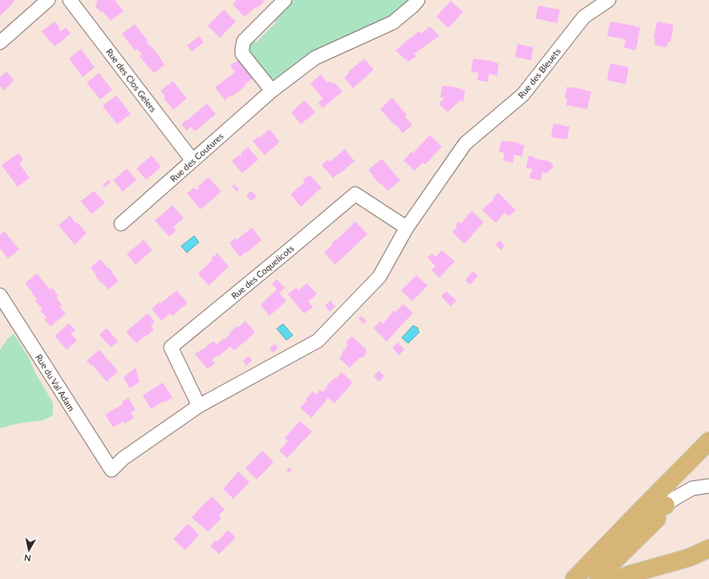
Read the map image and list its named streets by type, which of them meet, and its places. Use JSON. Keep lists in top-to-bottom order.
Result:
{
  "streets": {
    "street": [
      "Rue des Bleuets",
      "Rue des Clos Gelers",
      "Rue des Coutures",
      "Rue des Coquelicots",
      "Rue du Val Adam"
    ]
  },
  "crossings": [
    ["Rue des Bleuets", "Rue des Coquelicots"],
    ["Rue des Clos Gelers", "Rue des Coutures"],
    ["Rue des Coquelicots", "Rue du Val Adam"]
  ],
  "north": "bottom"
}
